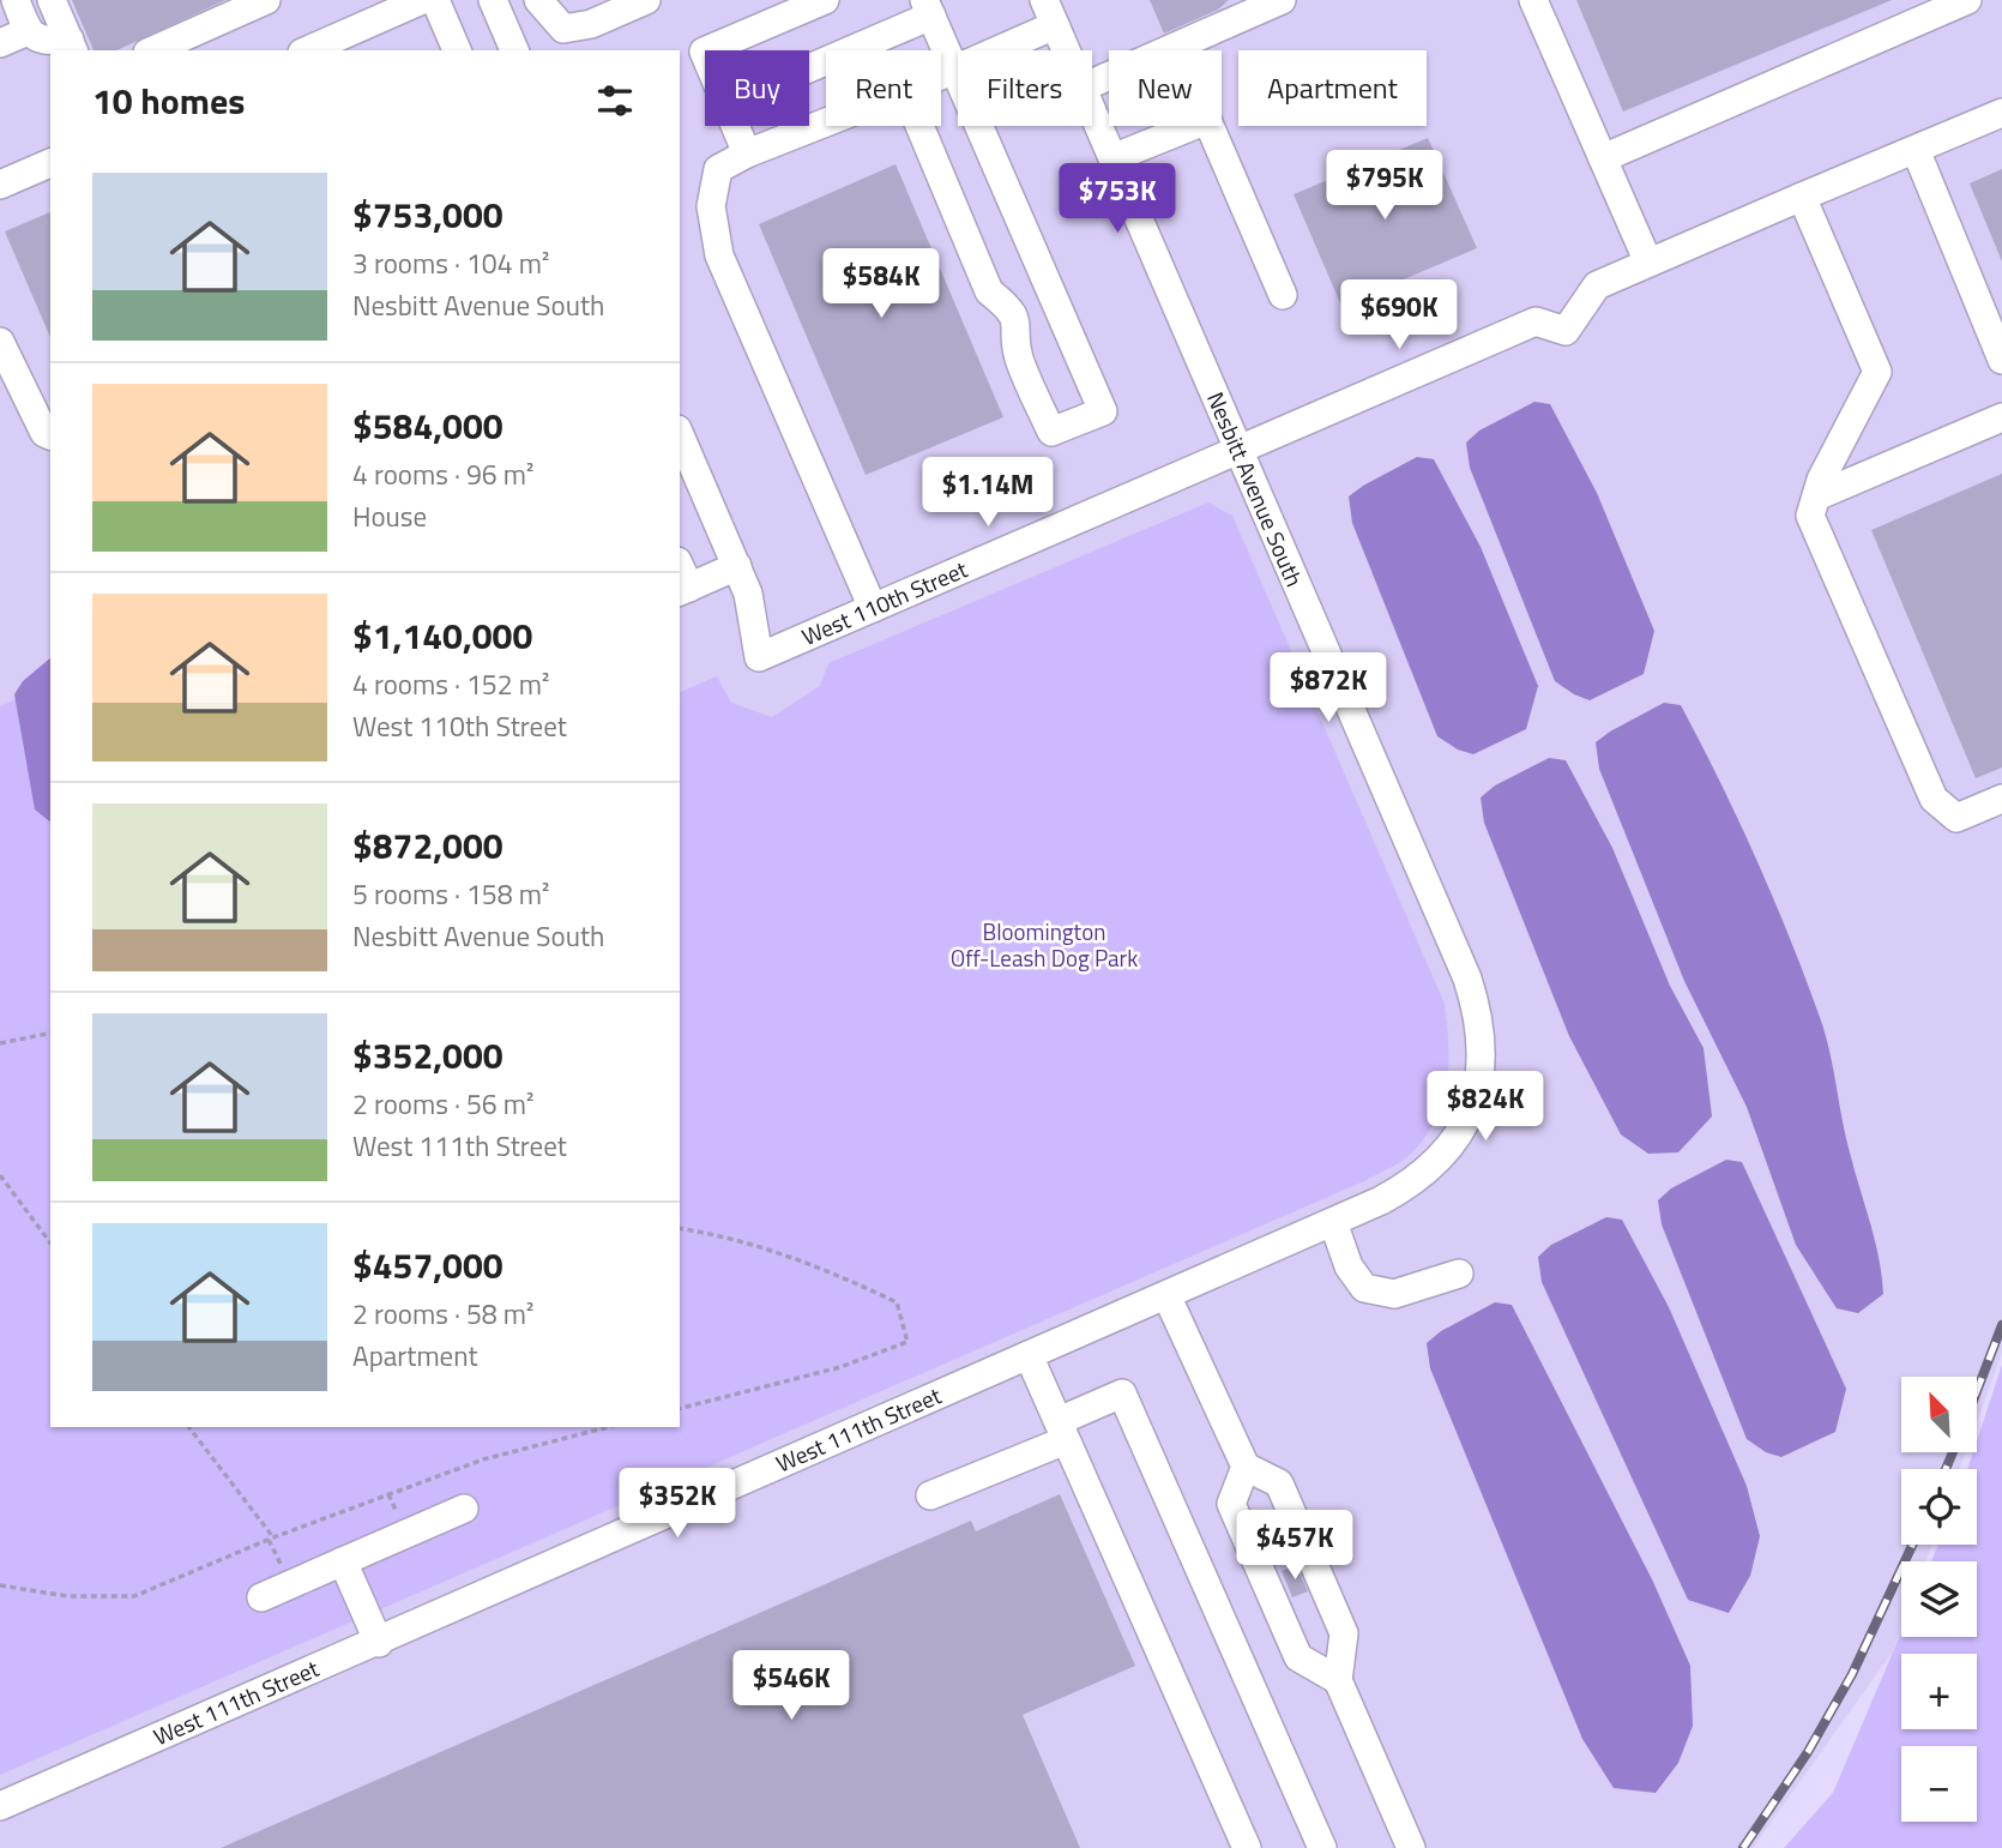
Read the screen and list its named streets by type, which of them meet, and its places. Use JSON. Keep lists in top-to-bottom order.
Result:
{
  "streets": {
    "street": ["Nesbitt Avenue South", "West 110th Street", "West 111th Street"]
  },
  "crossings": [
    ["Nesbitt Avenue South", "West 110th Street"],
    ["Nesbitt Avenue South", "West 111th Street"]
  ],
  "parks": ["Bloomington Off-Leash Dog Park"],
  "north": "top left",
  "page": {
    "chip": [
      "Buy",
      "Rent",
      "Filters",
      "New",
      "Apartment"
    ],
    "heading": "10 homes",
    "price": [
      "$795K",
      "$753K",
      "$584K",
      "$690K",
      "$1.14M",
      "$872K",
      "$824K",
      "$352K",
      "$457K",
      "$546K"
    ],
    "list": [
      {
        "name": "$753,000",
        "note": "3 rooms · 104 m² · Nesbitt Avenue South"
      },
      {
        "name": "$584,000",
        "note": "4 rooms · 96 m² · House"
      },
      {
        "name": "$1,140,000",
        "note": "4 rooms · 152 m² · West 110th Street"
      },
      {
        "name": "$872,000",
        "note": "5 rooms · 158 m² · Nesbitt Avenue South"
      },
      {
        "name": "$352,000",
        "note": "2 rooms · 56 m² · West 111th Street"
      },
      {
        "name": "$457,000",
        "note": "2 rooms · 58 m² · Apartment"
      }
    ],
    "map_buttons": ["+", "−"]
  }
}
